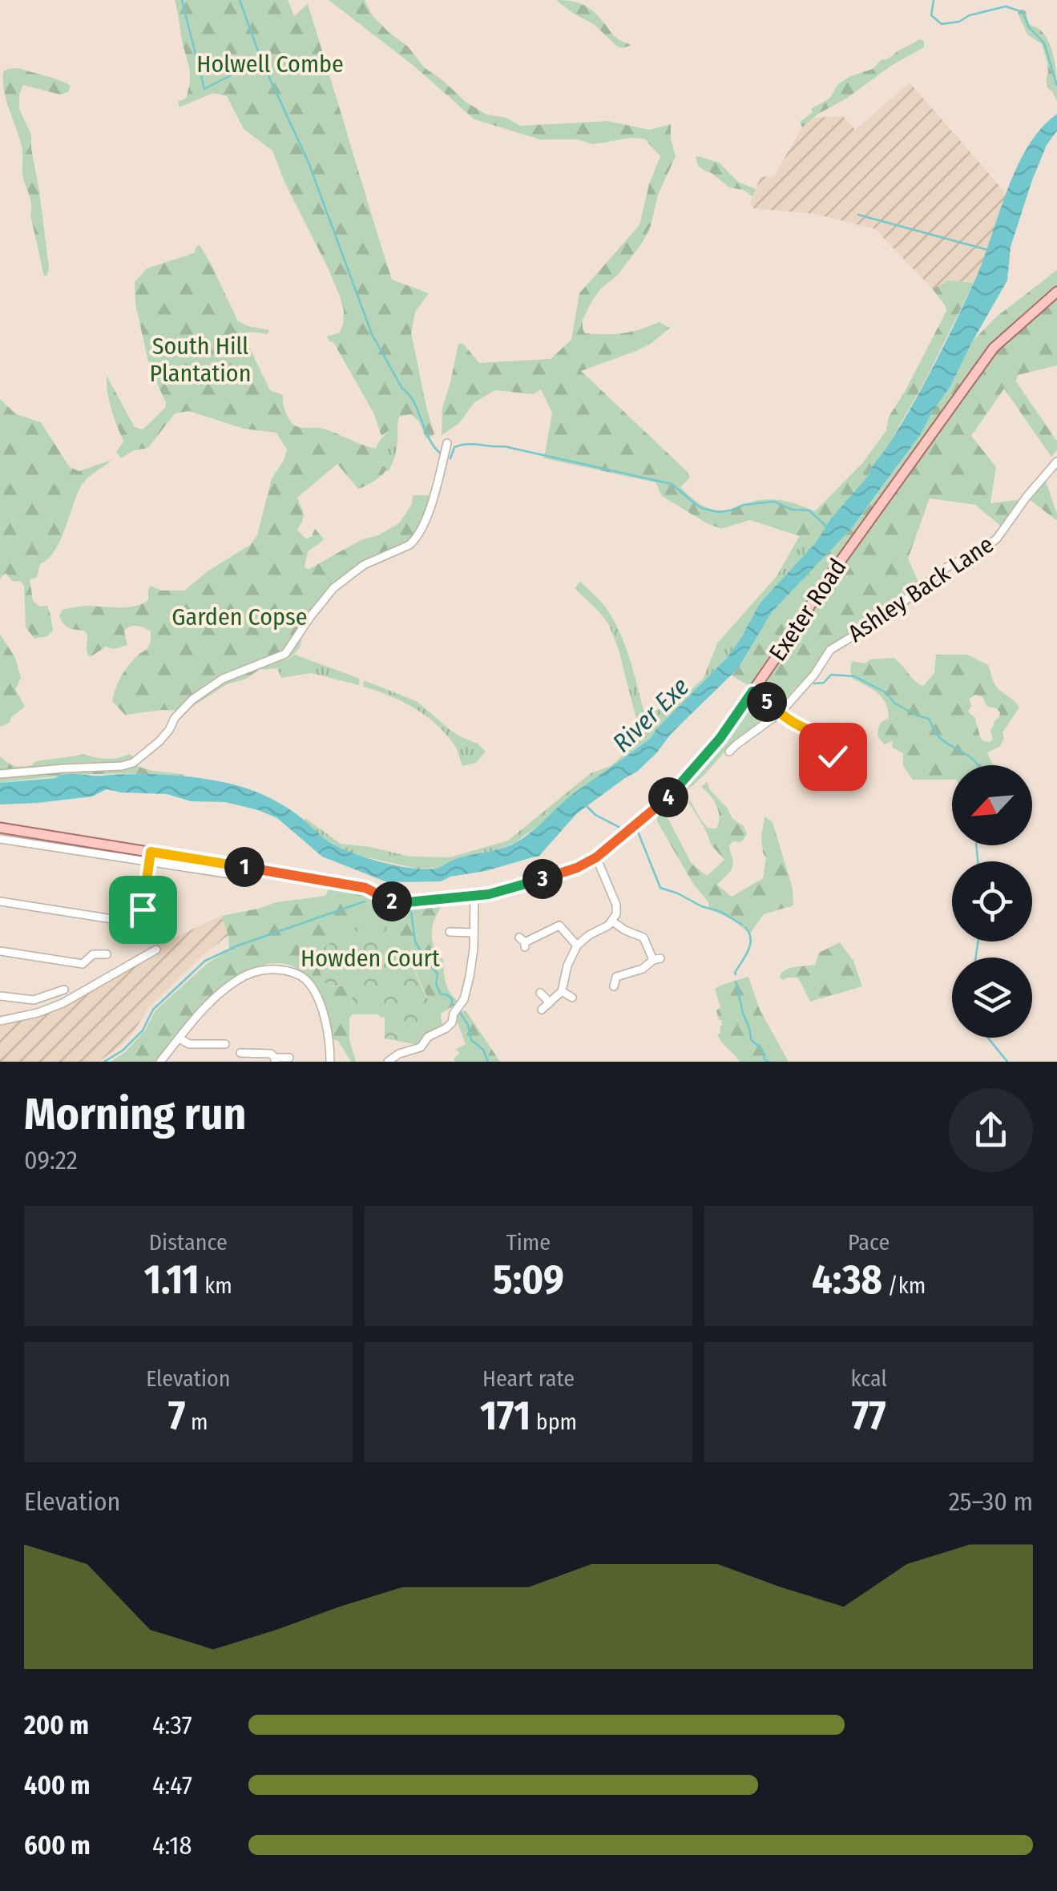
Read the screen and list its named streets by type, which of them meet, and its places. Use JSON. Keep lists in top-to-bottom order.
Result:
{
  "streets": {
    "main road": ["Exeter Road"],
    "street": ["Ashley Back Lane"]
  },
  "water": ["River Exe"],
  "parks": [
    "Holwell Combe",
    "South Hill Plantation",
    "Garden Copse",
    "Howden Court"
  ],
  "north": "bottom left",
  "page": {
    "pins": [
      "5",
      "4",
      "1",
      "3",
      "2"
    ],
    "heading": ["Morning run", "09:22"],
    "stats": [
      ["Distance", "1.11 km"],
      ["Time", "5:09"],
      ["Pace", "4:38 /km"],
      ["Elevation", "7 m"],
      ["Heart rate", "171 bpm"],
      ["kcal", "77"]
    ],
    "chart": ["Elevation", "25–30 m"],
    "list": [
      {
        "name": "200 m",
        "note": "4:37"
      },
      {
        "name": "400 m",
        "note": "4:47"
      },
      {
        "name": "600 m",
        "note": "4:18"
      }
    ]
  }
}
